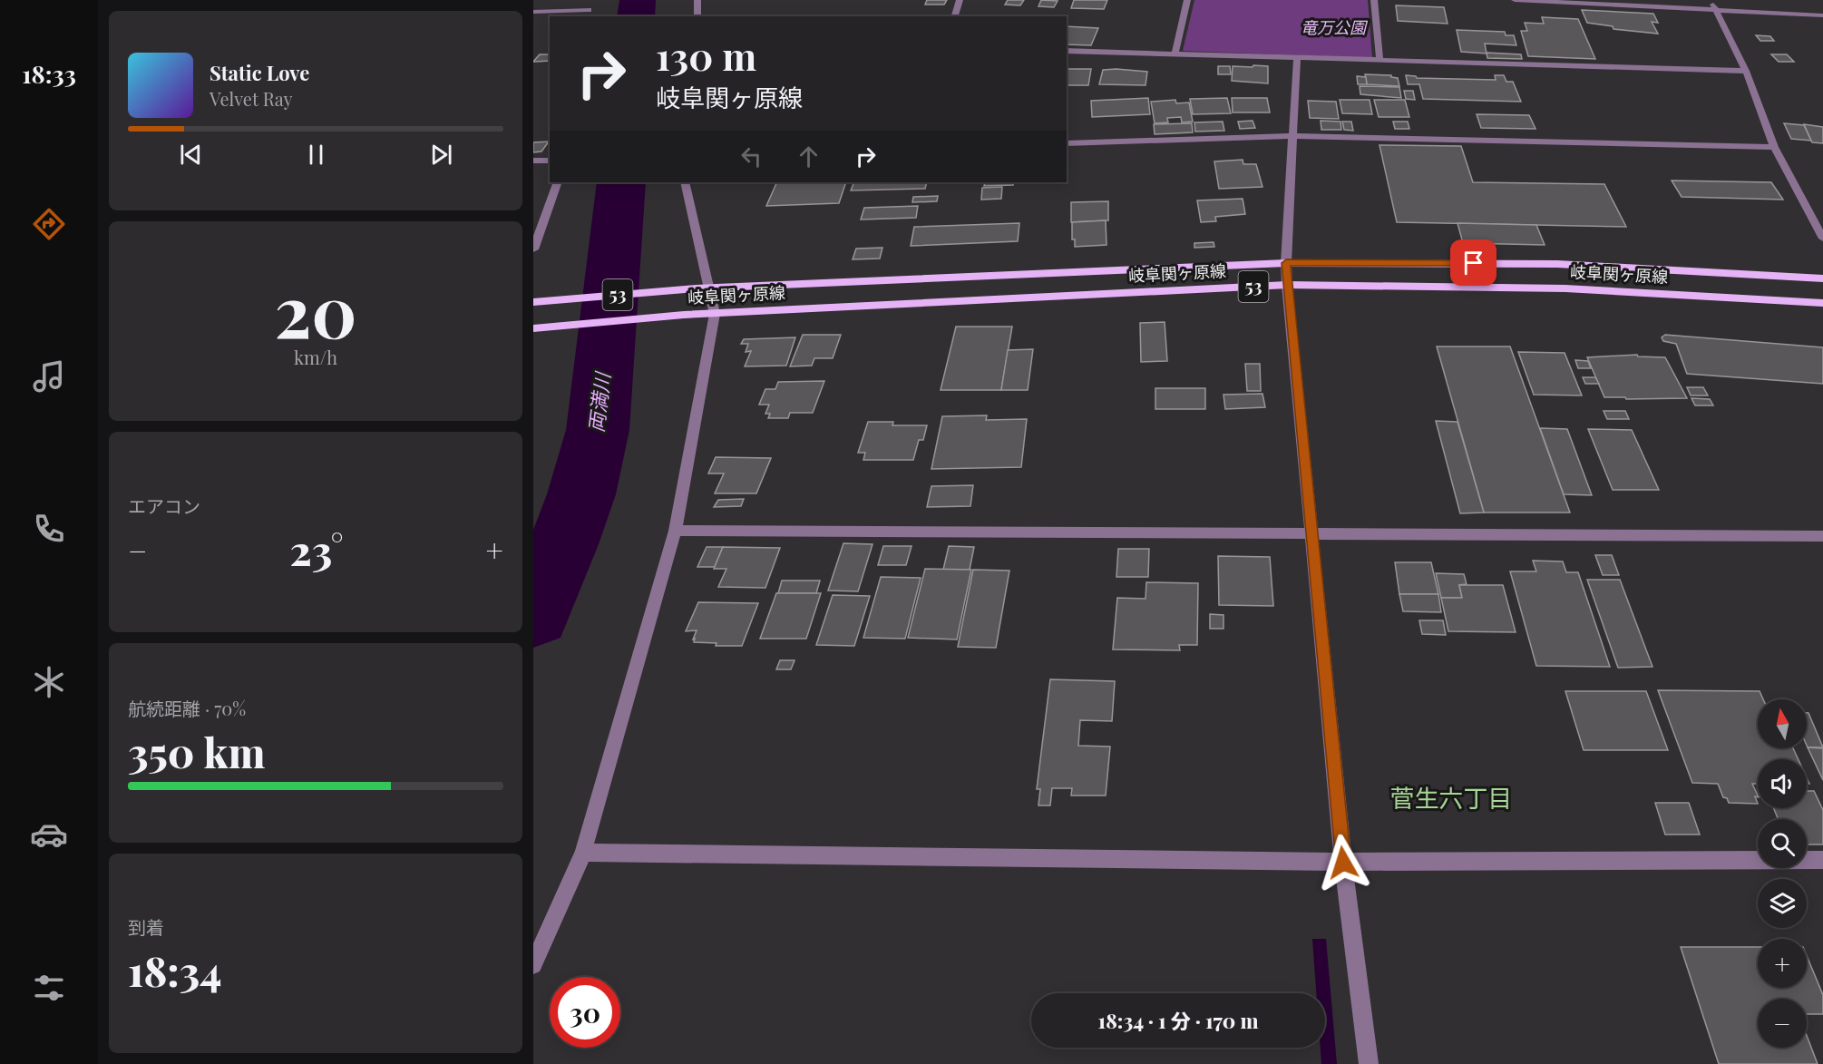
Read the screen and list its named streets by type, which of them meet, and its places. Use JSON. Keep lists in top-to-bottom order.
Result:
{
  "streets": {
    "main road": ["岐阜関ヶ原線", "53"]
  },
  "districts": ["菅生六丁目"],
  "water": ["両満川"],
  "parks": ["竜万公園"],
  "north": "top",
  "page": {
    "tabs": "18:33",
    "turn": ["130 m", "岐阜関ヶ原線"],
    "song": ["Static Love", "Velvet Ray"],
    "tile": [
      ["20", "km/h"],
      "エアコン",
      ["航続距離 · 70%", "350 km"],
      ["到着", "18:34"]
    ],
    "heat": ["−", "23°", "+"],
    "map_buttons": ["+", "−"],
    "limit": "30",
    "trip": "18:34 · 1 分 · 170 m"
  }
}
